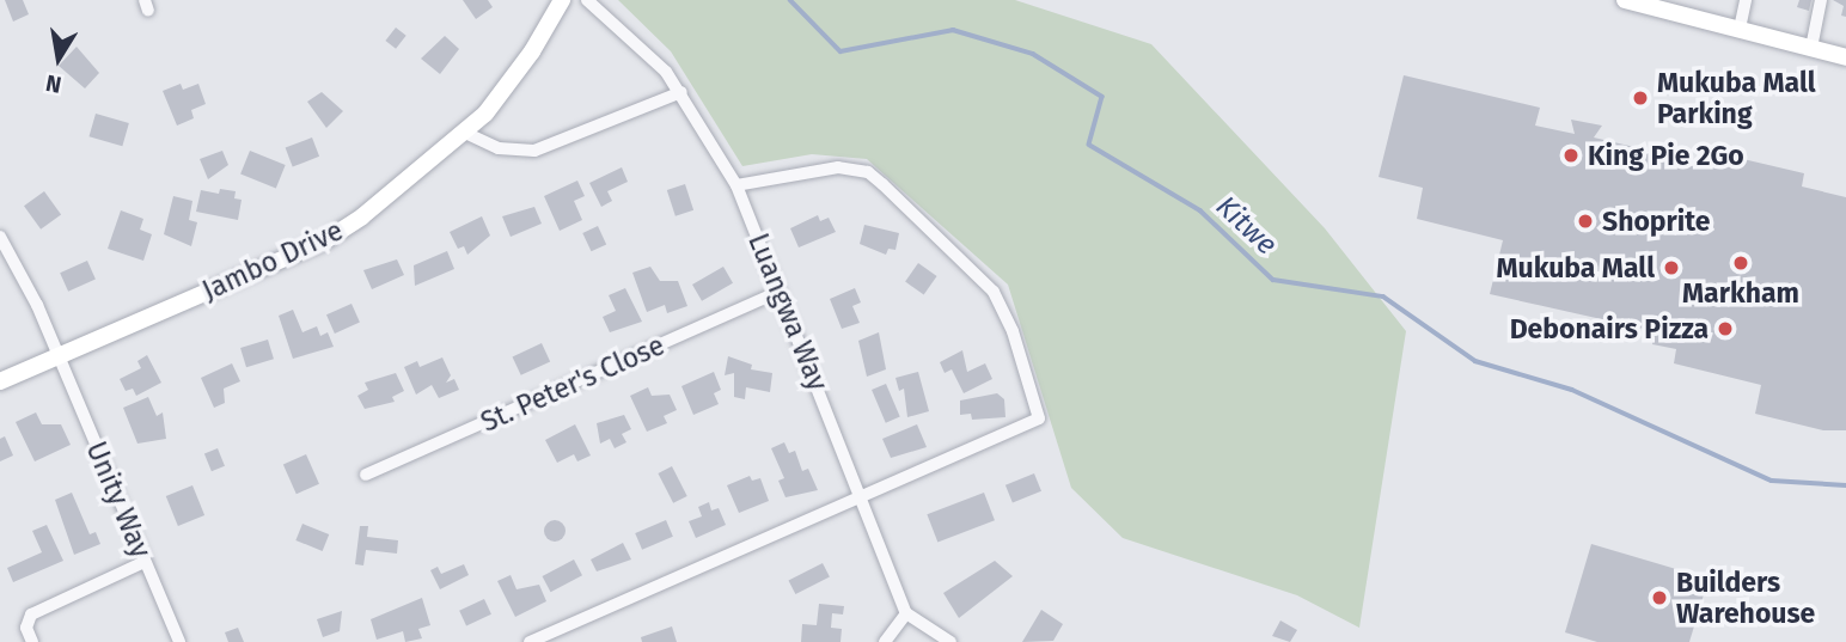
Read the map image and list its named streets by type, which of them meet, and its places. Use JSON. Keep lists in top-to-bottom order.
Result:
{
  "streets": {
    "main road": ["Jambo Drive"],
    "street": ["Luangwa Way", "St. Peter's Close", "Unity Way"]
  },
  "crossings": [
    ["Jambo Drive", "Unity Way"],
    ["Luangwa Way", "St. Peter's Close"]
  ],
  "water": ["Kitwe"],
  "places": [
    "Mukuba Mall Parking",
    "King Pie 2Go",
    "Shoprite",
    "Markham",
    "Mukuba Mall",
    "Debonairs Pizza",
    "Builders Warehouse"
  ],
  "north": "bottom"
}
